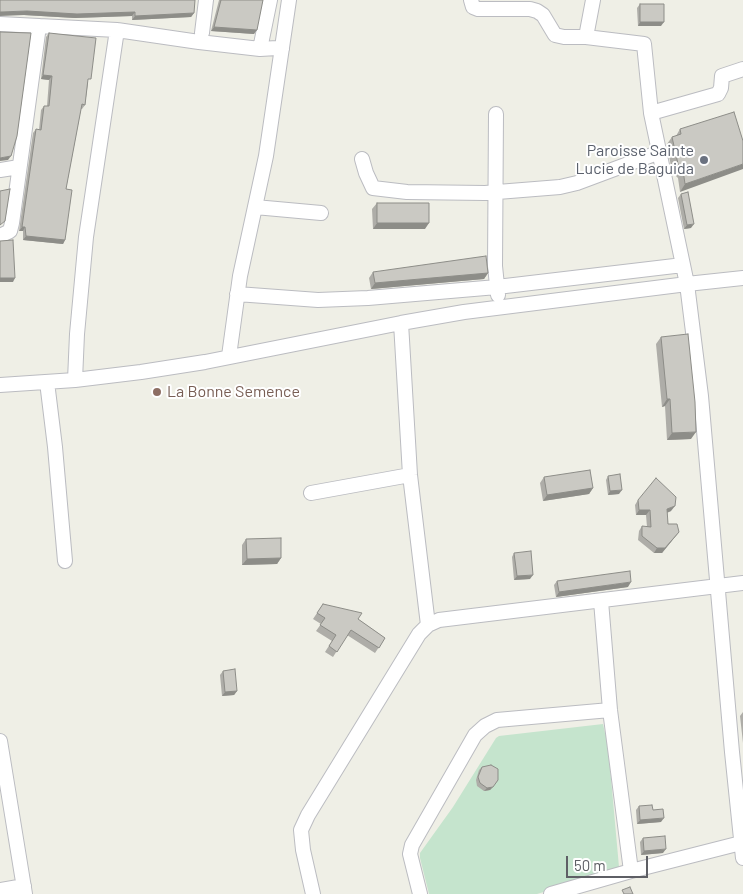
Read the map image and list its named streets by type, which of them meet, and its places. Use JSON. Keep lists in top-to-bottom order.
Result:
{
  "places": ["Paroisse Sainte Lucie de Baguida", "La Bonne Semence"],
  "scale_bar": "50 m"
}
